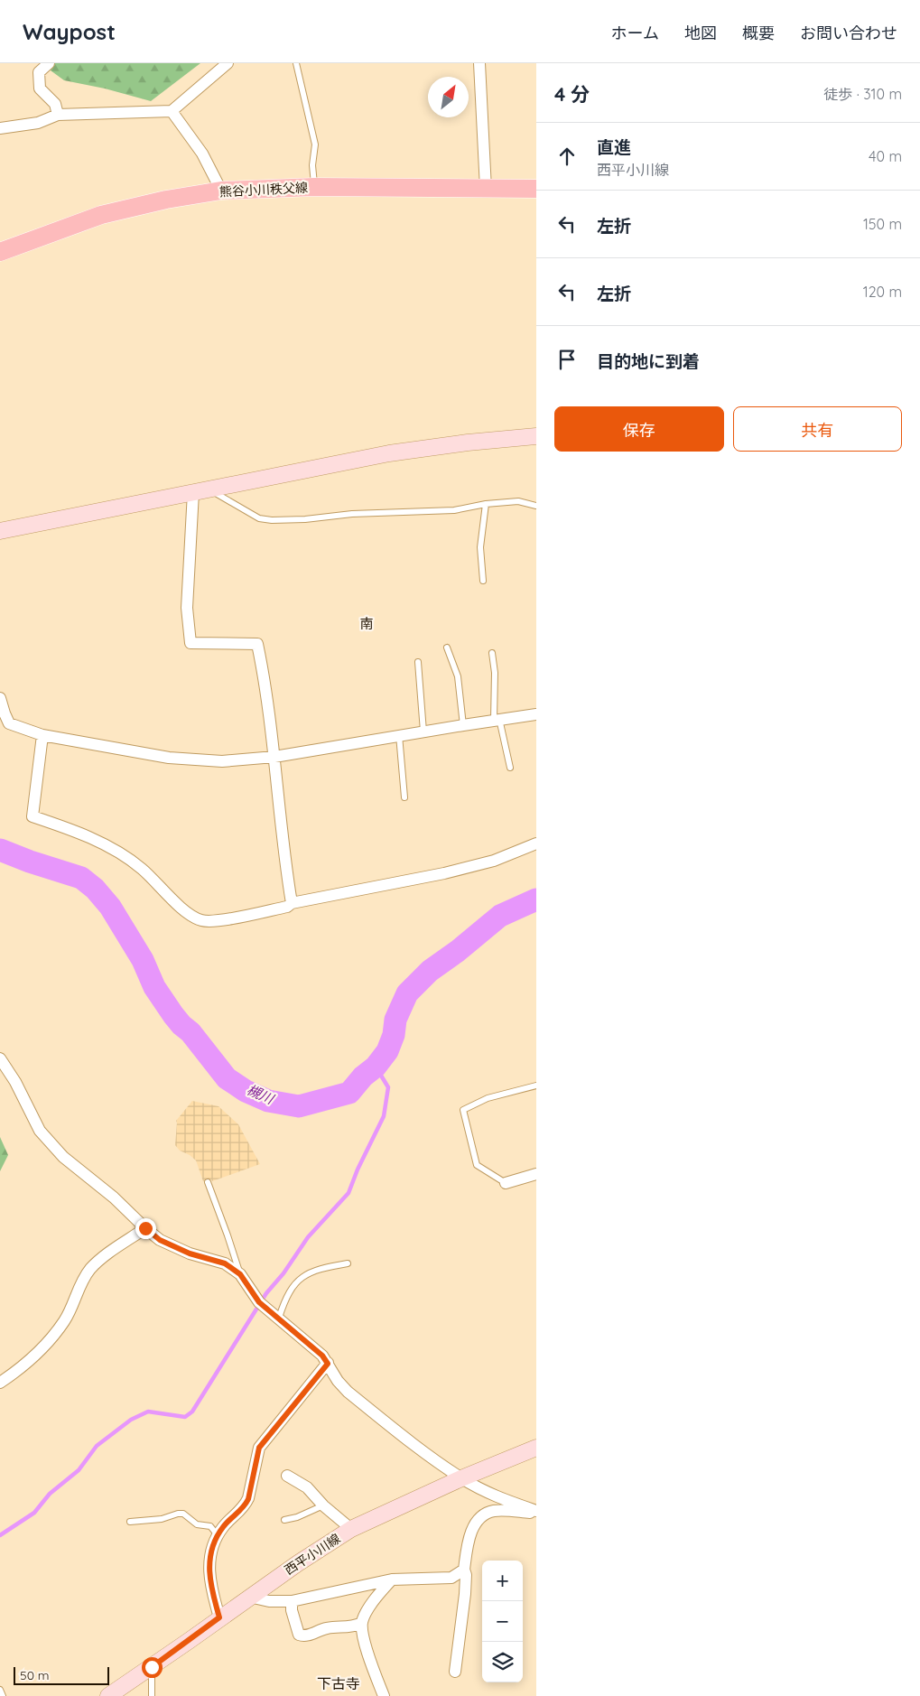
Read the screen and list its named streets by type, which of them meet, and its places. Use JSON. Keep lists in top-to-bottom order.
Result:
{
  "streets": {
    "main road": ["熊谷小川秩父線"],
    "street": ["西平小川線"]
  },
  "districts": ["南", "下古寺"],
  "water": ["槻川"],
  "scale_bar": "50 m",
  "north": "top right",
  "page": {
    "header": "Waypost",
    "nav": [
      "ホーム",
      "地図",
      "概要",
      "お問い合わせ"
    ],
    "heading": ["4 分", "徒歩 · 310 m"],
    "list": [
      ["直進", "西平小川線", "40 m"],
      ["左折", "150 m"],
      ["左折", "120 m"],
      "目的地に到着"
    ],
    "buttons": ["保存", "共有"],
    "map_buttons": ["+", "−"],
    "scale": "50 m"
  }
}
